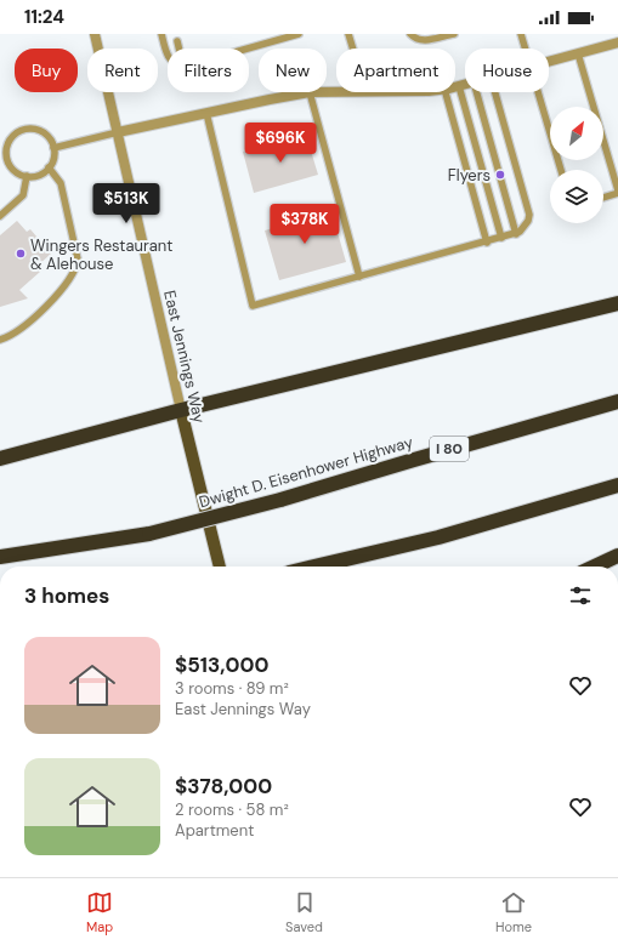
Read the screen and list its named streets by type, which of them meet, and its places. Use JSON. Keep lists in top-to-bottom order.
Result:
{
  "streets": {
    "highway": ["I 80", "Dwight D. Eisenhower Highway"],
    "main road": ["East Jennings Way"]
  },
  "places": ["Flyers", "Wingers Restaurant & Alehouse"],
  "north": "top right",
  "page": {
    "status": "11:24",
    "chip": [
      "Buy",
      "Rent",
      "Filters",
      "New",
      "Apartment",
      "House"
    ],
    "price": ["$696K", "$513K", "$378K"],
    "heading": "3 homes",
    "list": [
      {
        "name": "$513,000",
        "note": "3 rooms · 89 m² · East Jennings Way"
      },
      {
        "name": "$378,000",
        "note": "2 rooms · 58 m² · Apartment"
      }
    ],
    "tabs": ["Map", "Saved", "Home"]
  }
}
